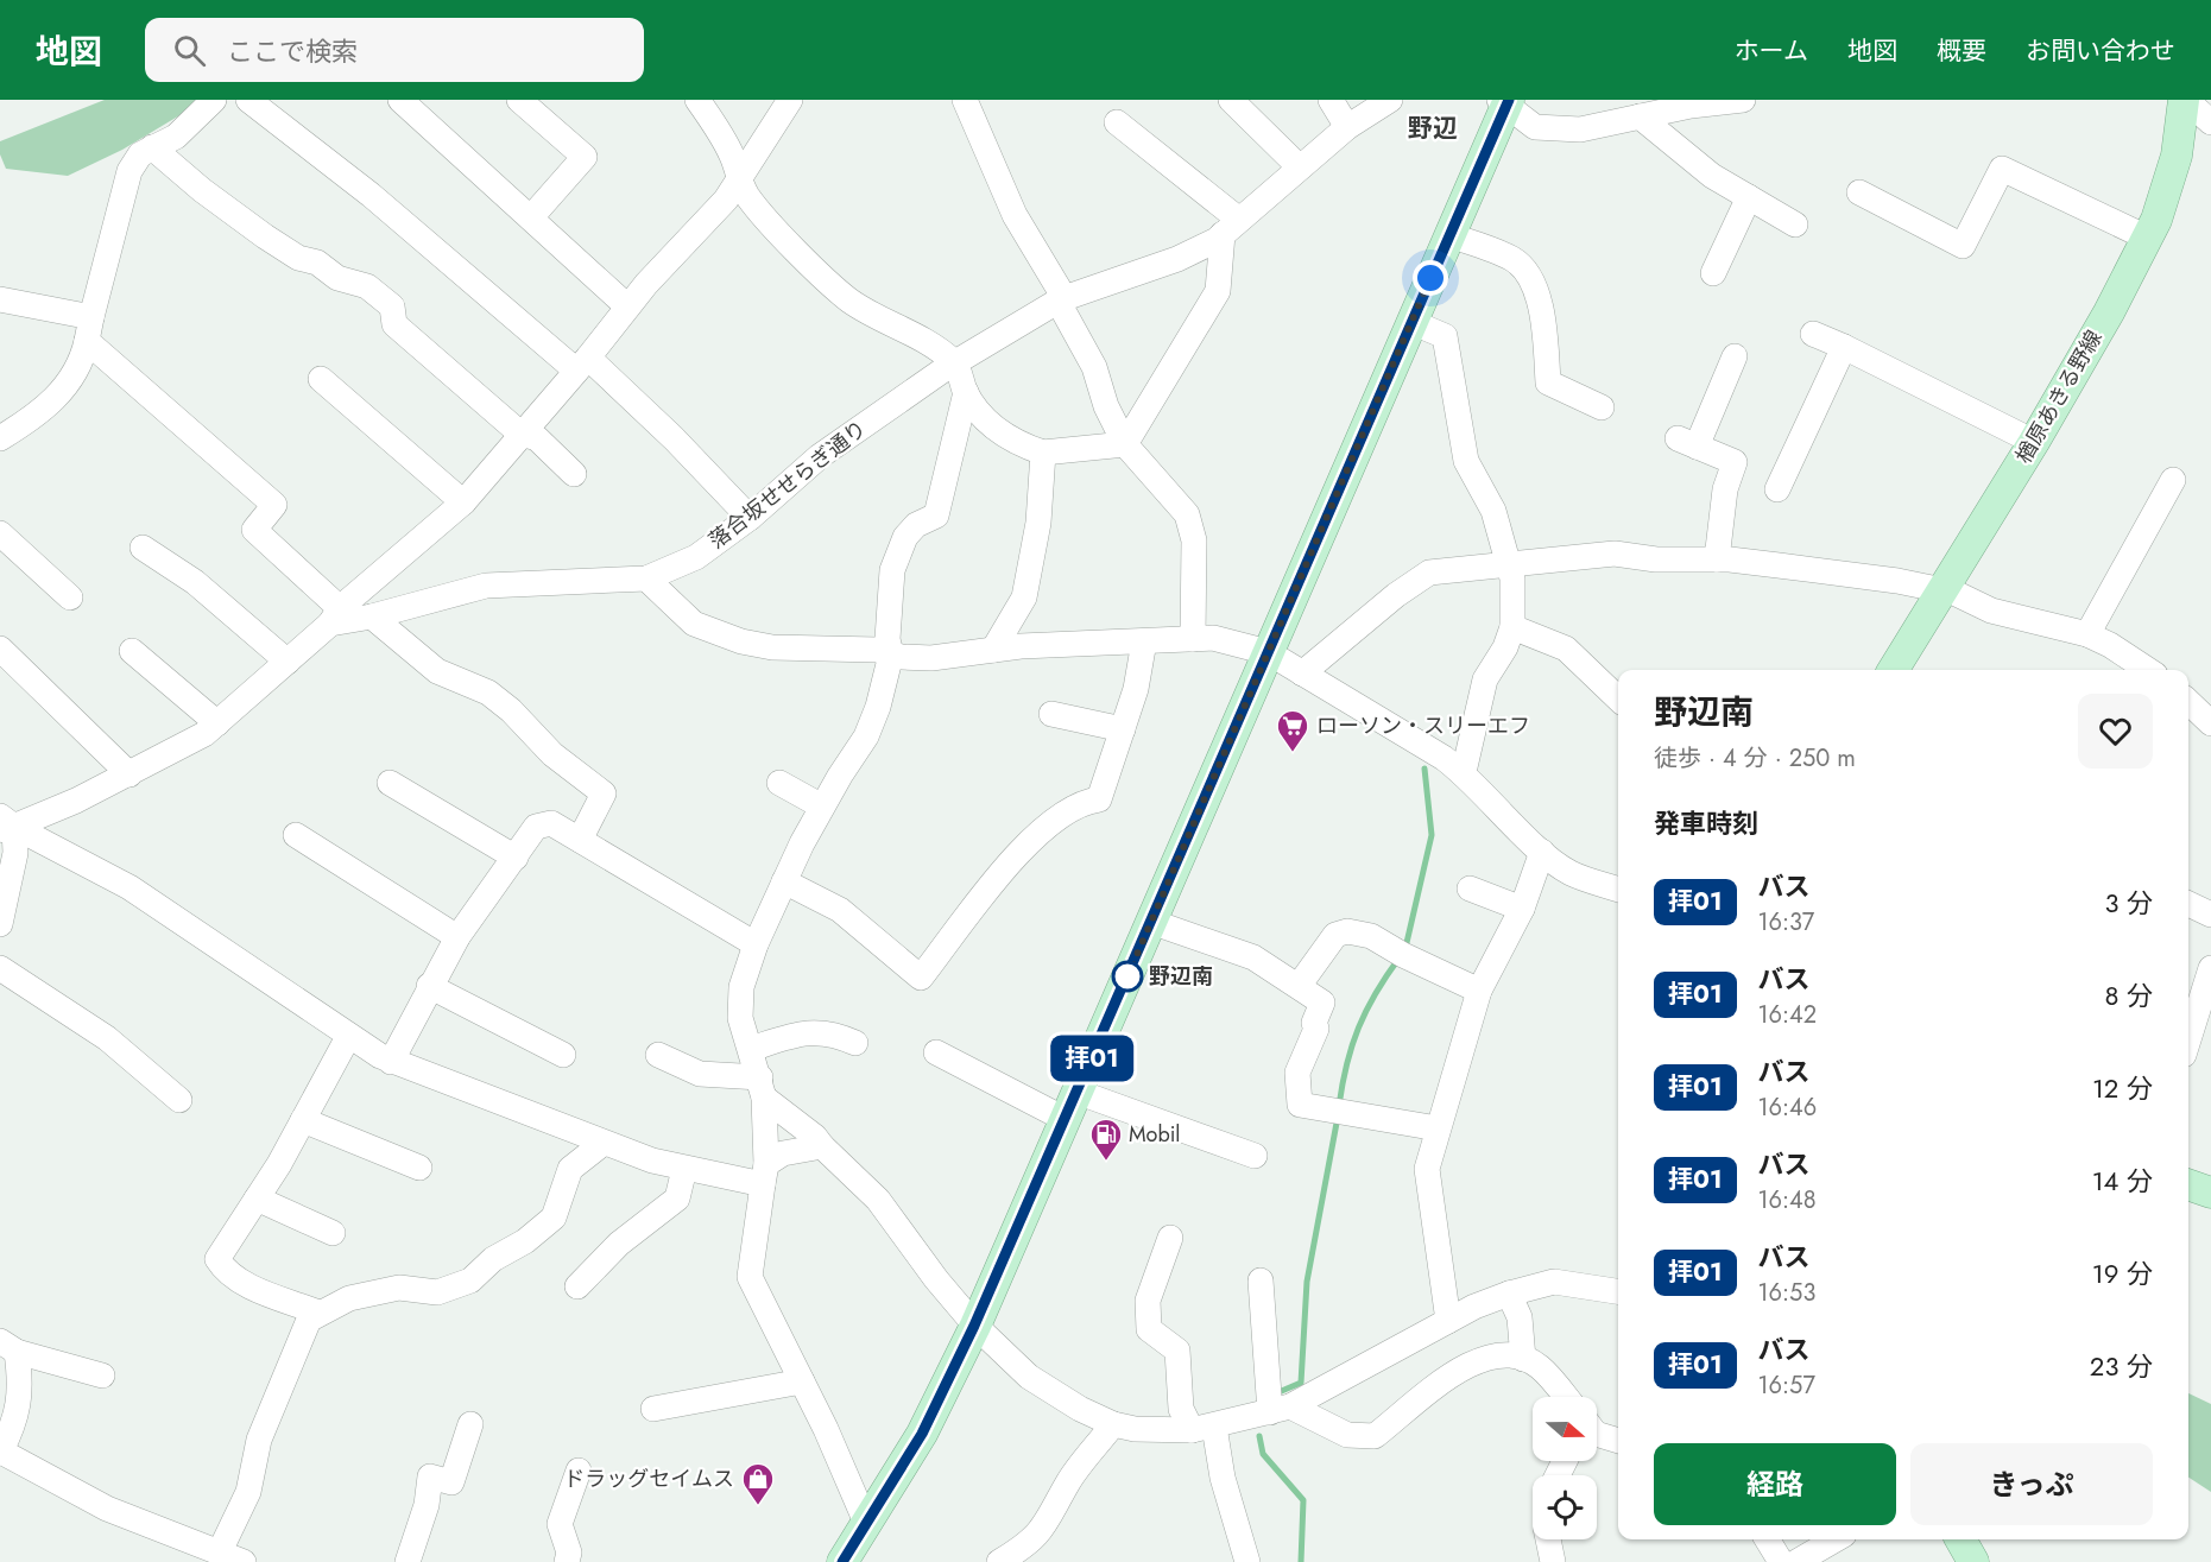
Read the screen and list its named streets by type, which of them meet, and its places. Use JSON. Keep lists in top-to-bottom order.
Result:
{
  "streets": {
    "main road": ["楢原あきる野線"],
    "street": ["落合坂せせらぎ通り"]
  },
  "districts": ["野辺"],
  "places": {
    "supermarket": ["ローソン・スリーエフ"],
    "other": ["野辺南"],
    "fuel station": ["Mobil"],
    "shop": ["ドラッグセイムス"]
  },
  "lines": ["bus line 拝01"],
  "north": "right",
  "page": {
    "header": "地図",
    "search": "ここで検索",
    "nav": [
      "ホーム",
      "地図",
      "概要",
      "お問い合わせ"
    ],
    "on_map": "拝01",
    "heading": [
      ["野辺南", "徒歩 · 4 分 · 250 m"],
      "発車時刻"
    ],
    "list": [
      {
        "mark": "拝01",
        "name": "バス",
        "note": "16:37",
        "value": "3 分"
      },
      {
        "mark": "拝01",
        "name": "バス",
        "note": "16:42",
        "value": "8 分"
      },
      {
        "mark": "拝01",
        "name": "バス",
        "note": "16:46",
        "value": "12 分"
      },
      {
        "mark": "拝01",
        "name": "バス",
        "note": "16:48",
        "value": "14 分"
      },
      {
        "mark": "拝01",
        "name": "バス",
        "note": "16:53",
        "value": "19 分"
      },
      {
        "mark": "拝01",
        "name": "バス",
        "note": "16:57",
        "value": "23 分"
      }
    ],
    "buttons": ["経路", "きっぷ"]
  }
}
